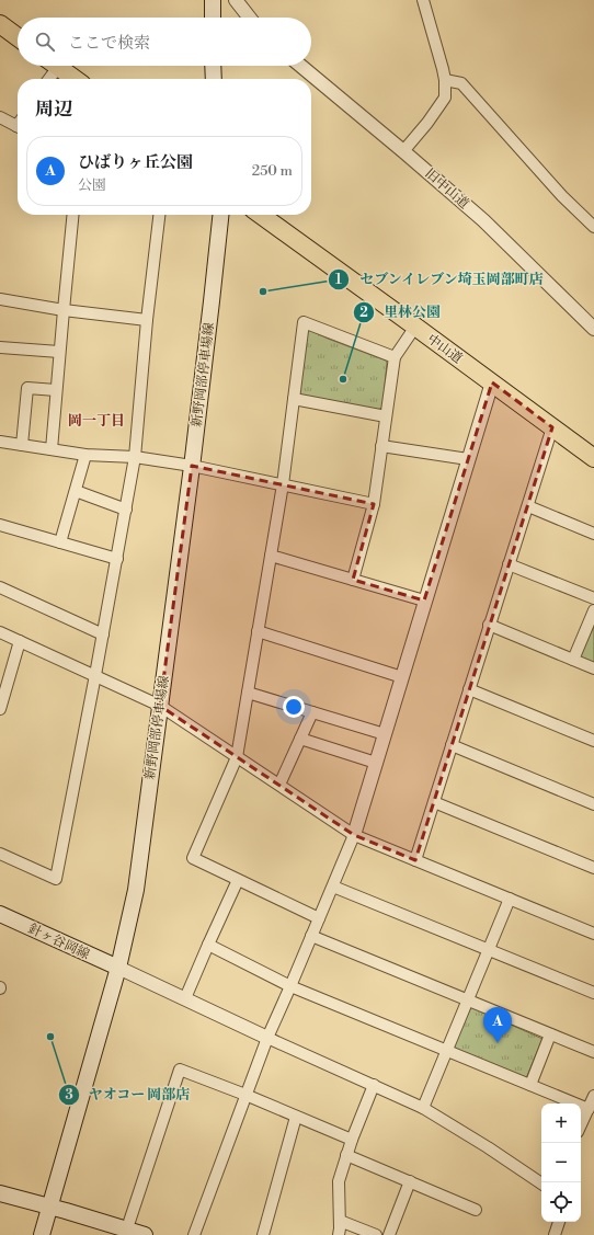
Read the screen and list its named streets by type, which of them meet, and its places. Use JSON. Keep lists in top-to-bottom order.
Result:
{
  "streets": {
    "highway": ["中山道"],
    "main road": ["新野岡部停車場線", "針ヶ谷岡線"],
    "street": ["旧中山道"]
  },
  "crossings": [
    ["新野岡部停車場線", "針ヶ谷岡線"]
  ],
  "districts": ["岡一丁目"],
  "places": ["セブンイレブン埼玉岡部町店", "里林公園", "ヤオコー 岡部店"],
  "page": {
    "search": "ここで検索",
    "heading": "周辺",
    "list": [
      {
        "mark": "A",
        "name": "ひばりヶ丘公園",
        "note": "公園",
        "value": "250 m"
      }
    ],
    "pins": "A",
    "map_buttons": ["+", "−"]
  }
}
